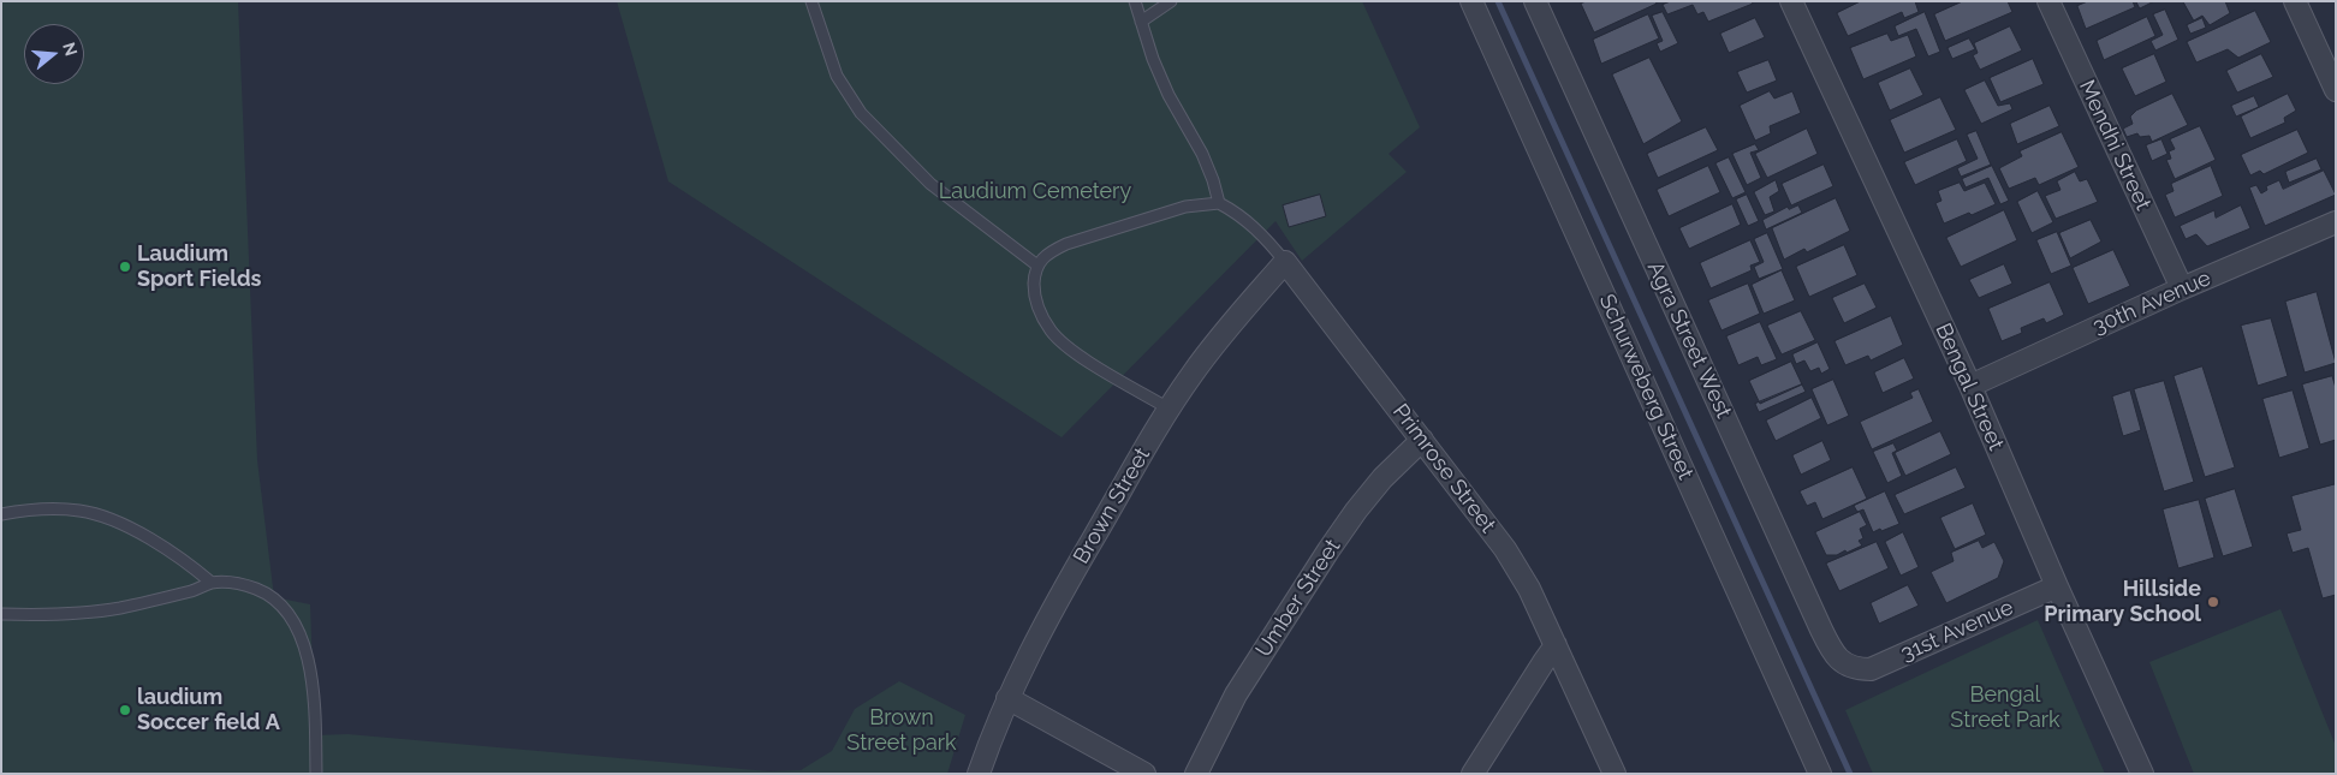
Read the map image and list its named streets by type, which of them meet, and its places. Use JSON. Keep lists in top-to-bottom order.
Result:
{
  "streets": {
    "street": [
      "Mendhi Street",
      "30th Avenue",
      "Agra Street West",
      "Schurweberg Street",
      "Bengal Street",
      "Primrose Street",
      "Brown Street",
      "Umber Street",
      "31st Avenue"
    ]
  },
  "crossings": [
    ["Mendhi Street", "30th Avenue"],
    ["30th Avenue", "Bengal Street"],
    ["Agra Street West", "31st Avenue"],
    ["Bengal Street", "31st Avenue"],
    ["Primrose Street", "Brown Street"],
    ["Primrose Street", "Umber Street"]
  ],
  "parks": ["Laudium Cemetery", "Bengal Street Park", "Brown Street park"],
  "places": ["Laudium Sport Fields", "Hillside Primary School", "laudium Soccer field A"],
  "north": "right"
}
